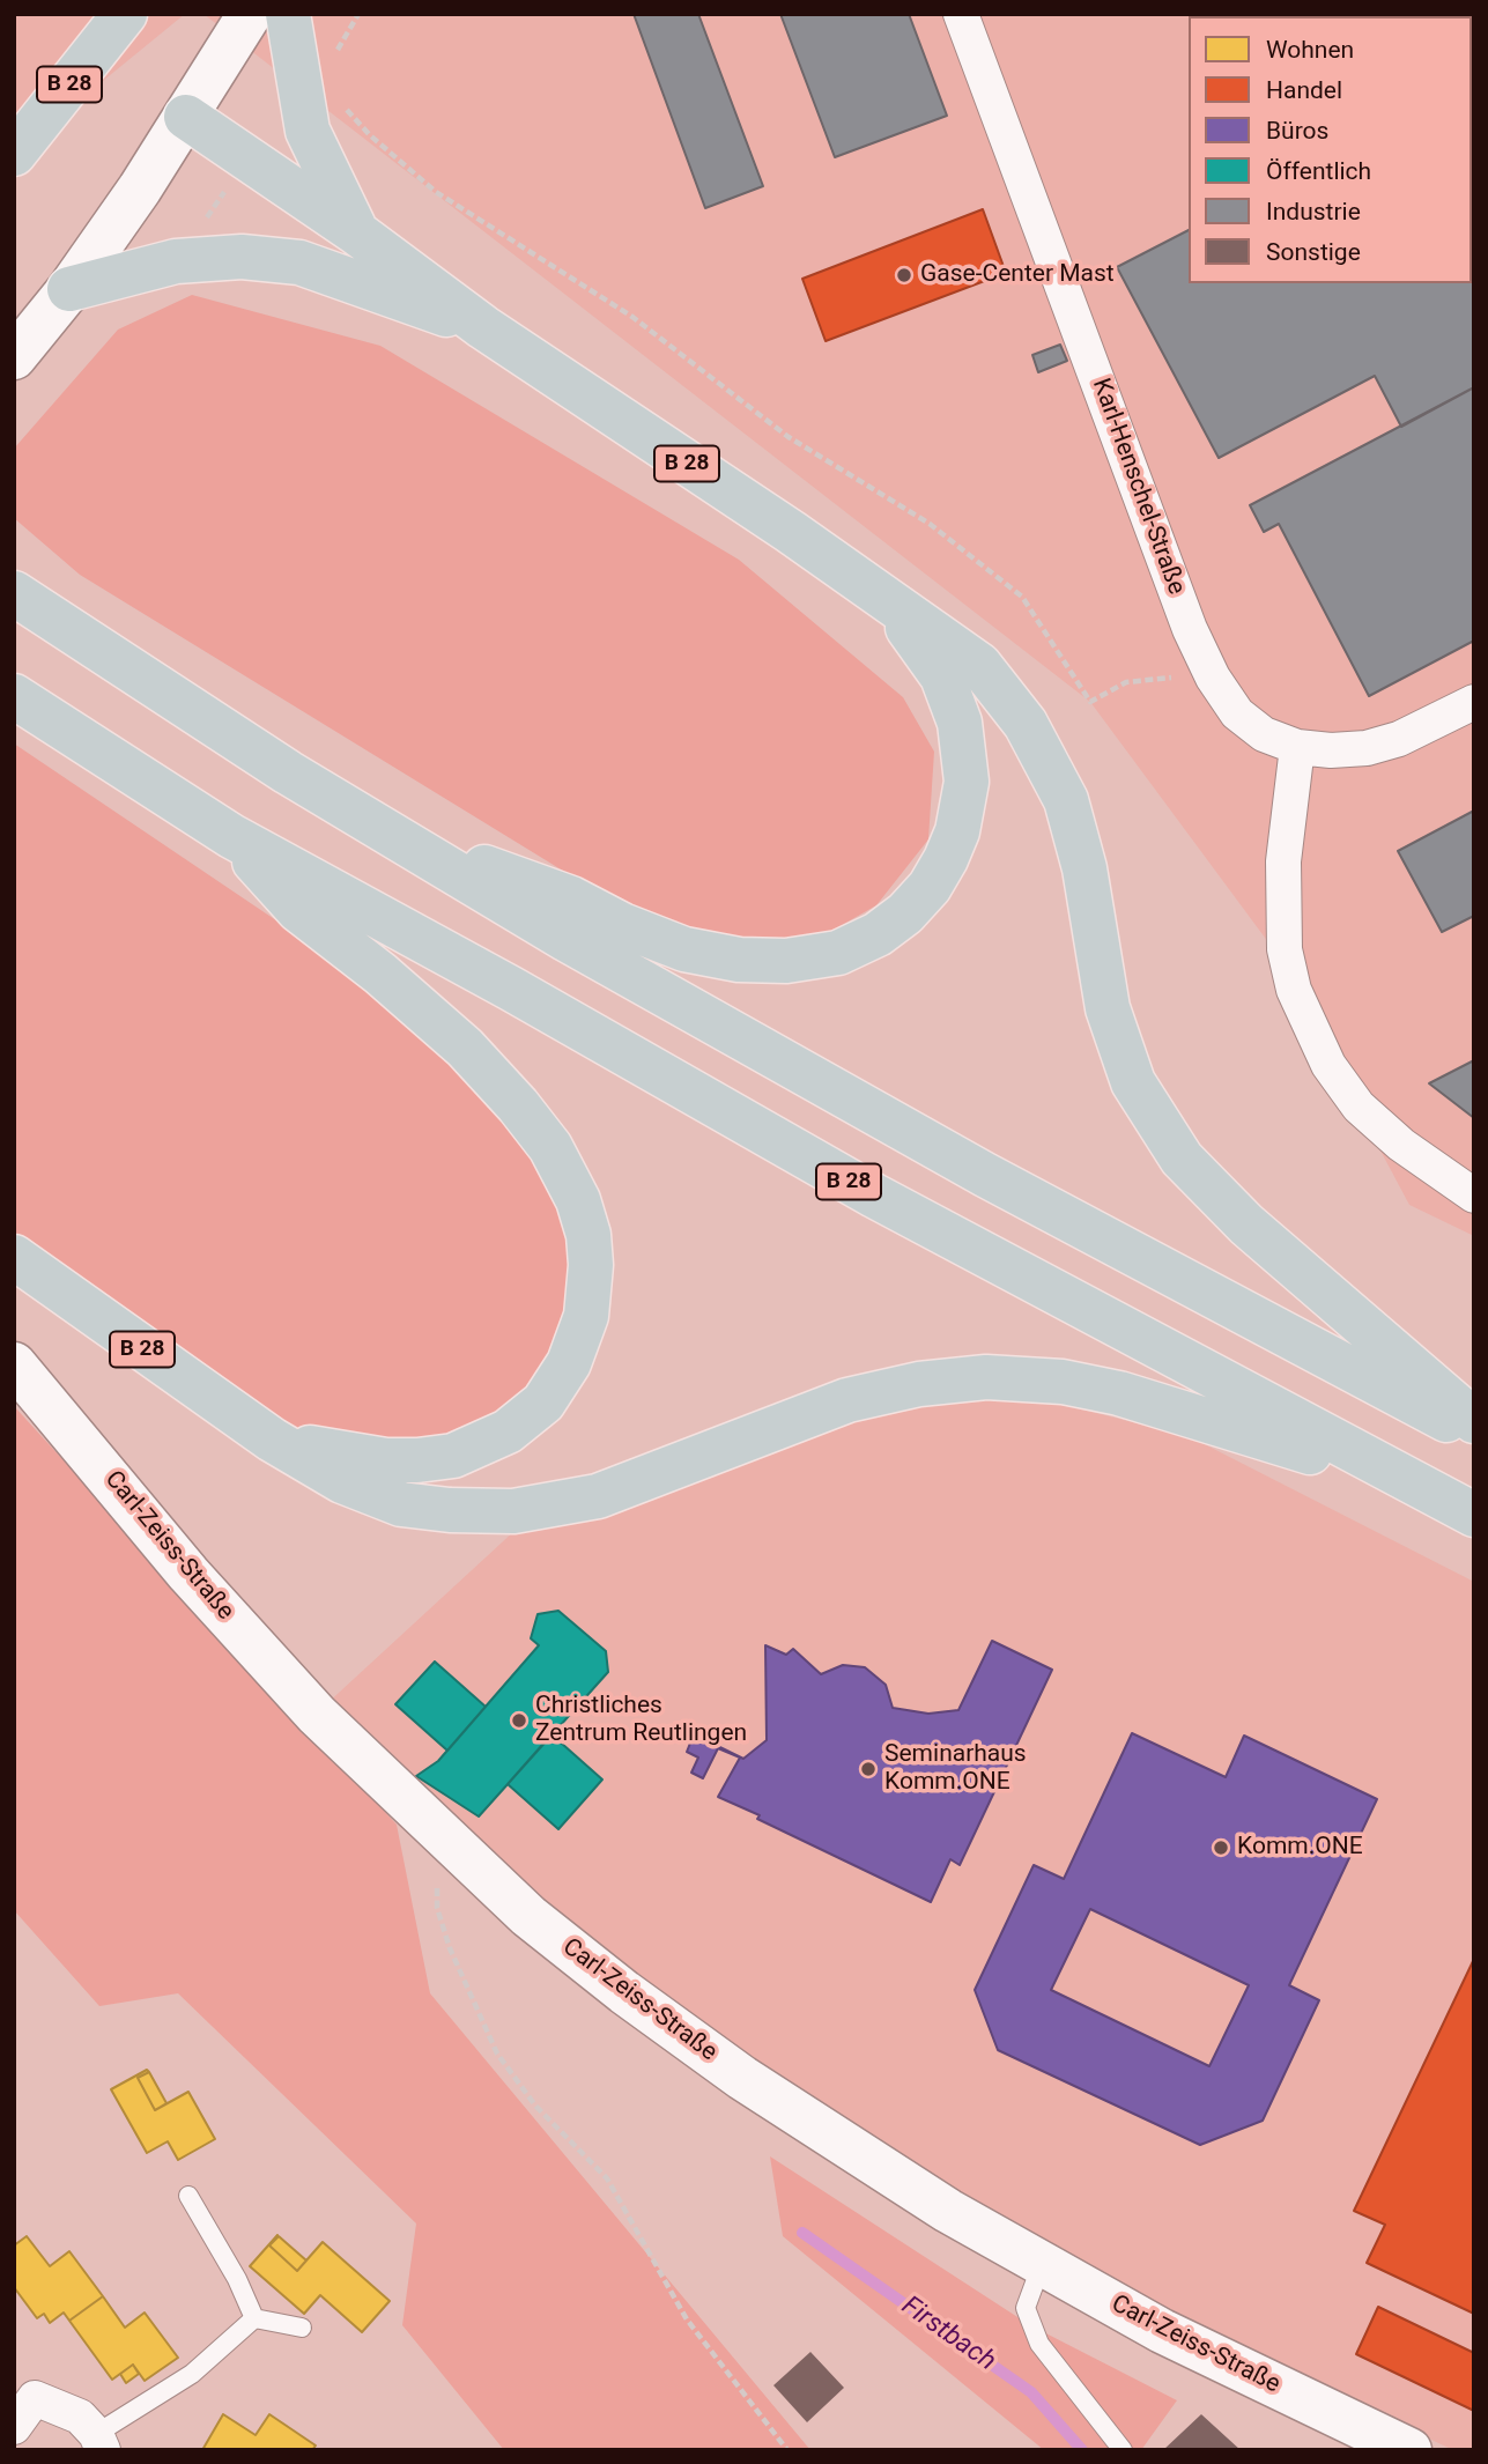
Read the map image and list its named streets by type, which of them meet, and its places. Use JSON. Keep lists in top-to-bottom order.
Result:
{
  "streets": {
    "highway": ["B 28"],
    "street": ["Karl-Henschel-Straße", "Carl-Zeiss-Straße"]
  },
  "water": ["Firstbach"],
  "places": [
    "Gase-Center Mast",
    "Christliches Zentrum Reutlingen",
    "Seminarhaus Komm.ONE",
    "Komm.ONE"
  ],
  "legend": [
    "Wohnen",
    "Handel",
    "Büros",
    "Öffentlich",
    "Industrie",
    "Sonstige"
  ]
}
